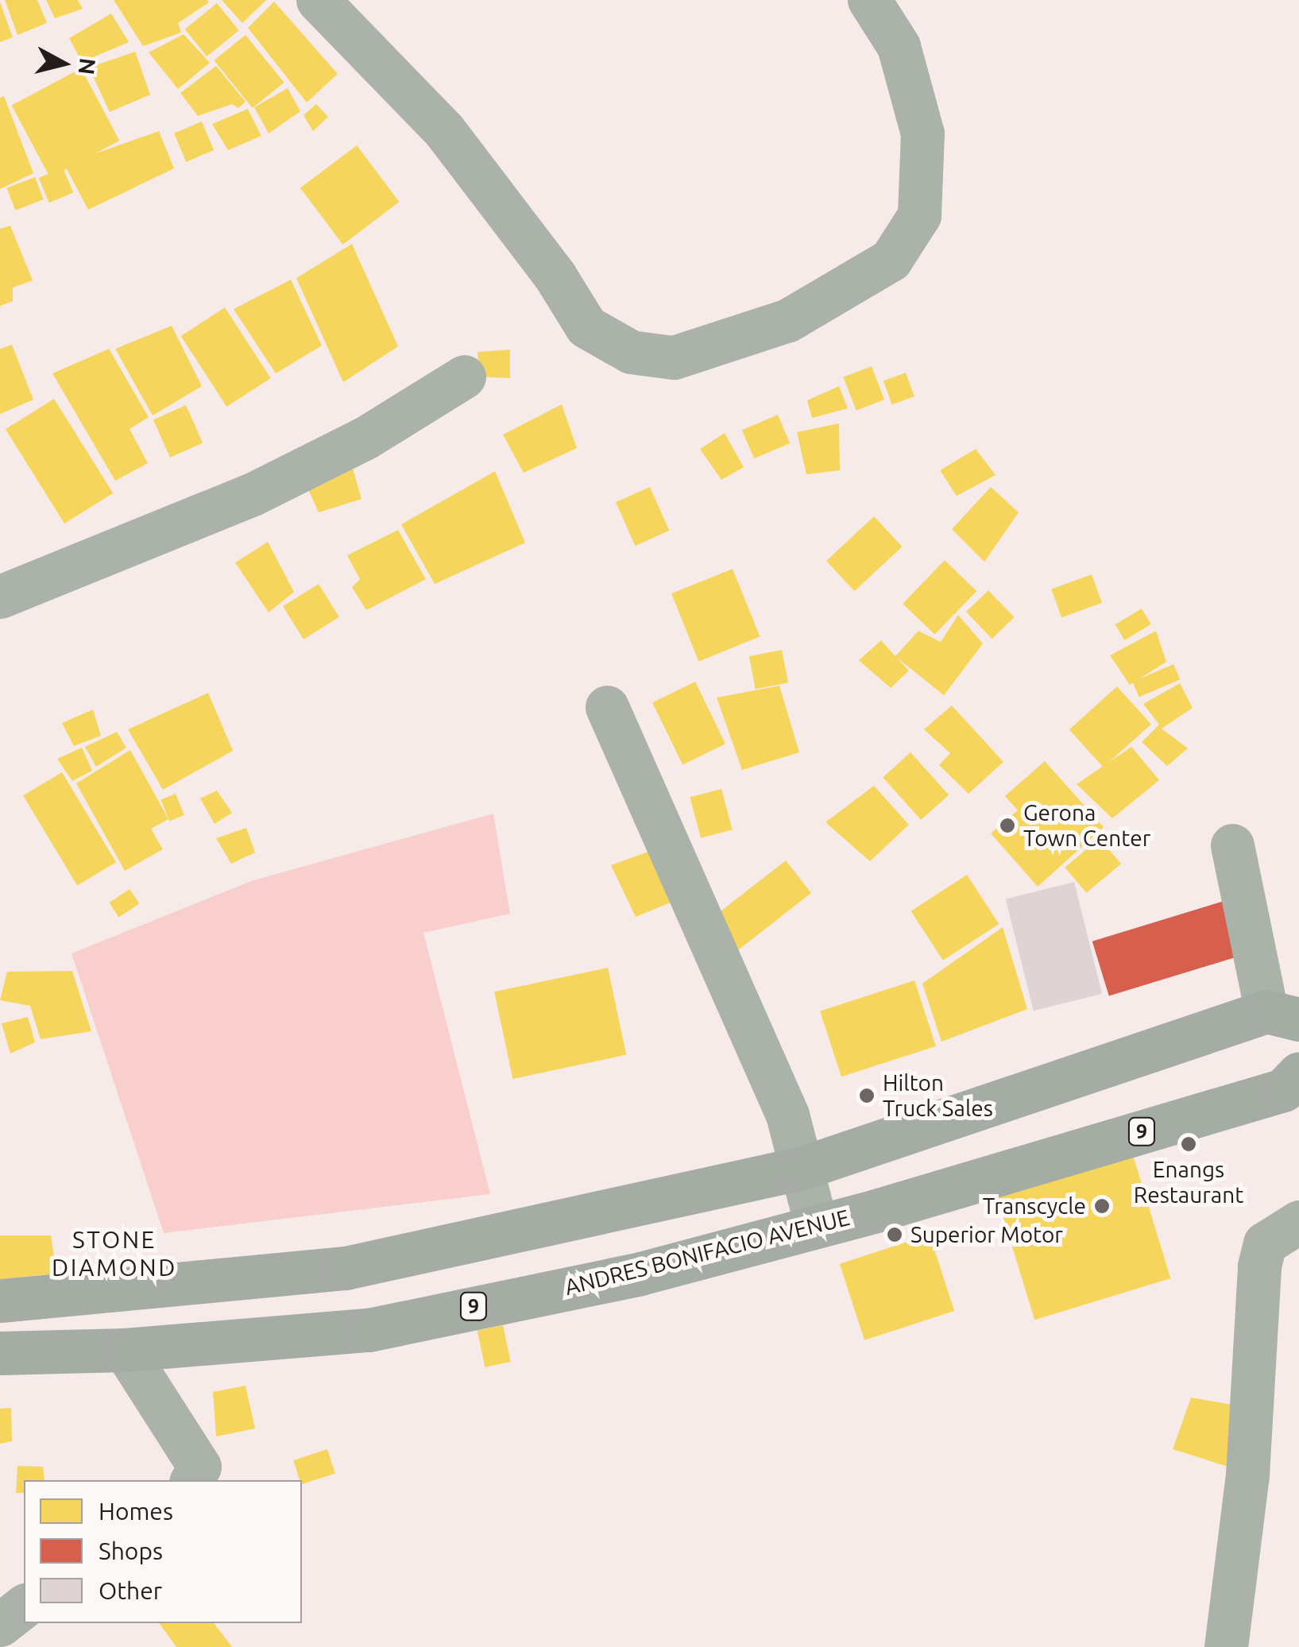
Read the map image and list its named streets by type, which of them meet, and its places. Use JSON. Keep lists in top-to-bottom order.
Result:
{
  "streets": {
    "highway": ["9", "ANDRES BONIFACIO AVENUE"]
  },
  "districts": ["STONE DIAMOND"],
  "places": [
    "Gerona Town Center",
    "Hilton Truck Sales",
    "Enangs Restaurant",
    "Transcycle",
    "Superior Motor"
  ],
  "legend": ["Homes", "Shops", "Other"],
  "north": "right"
}
